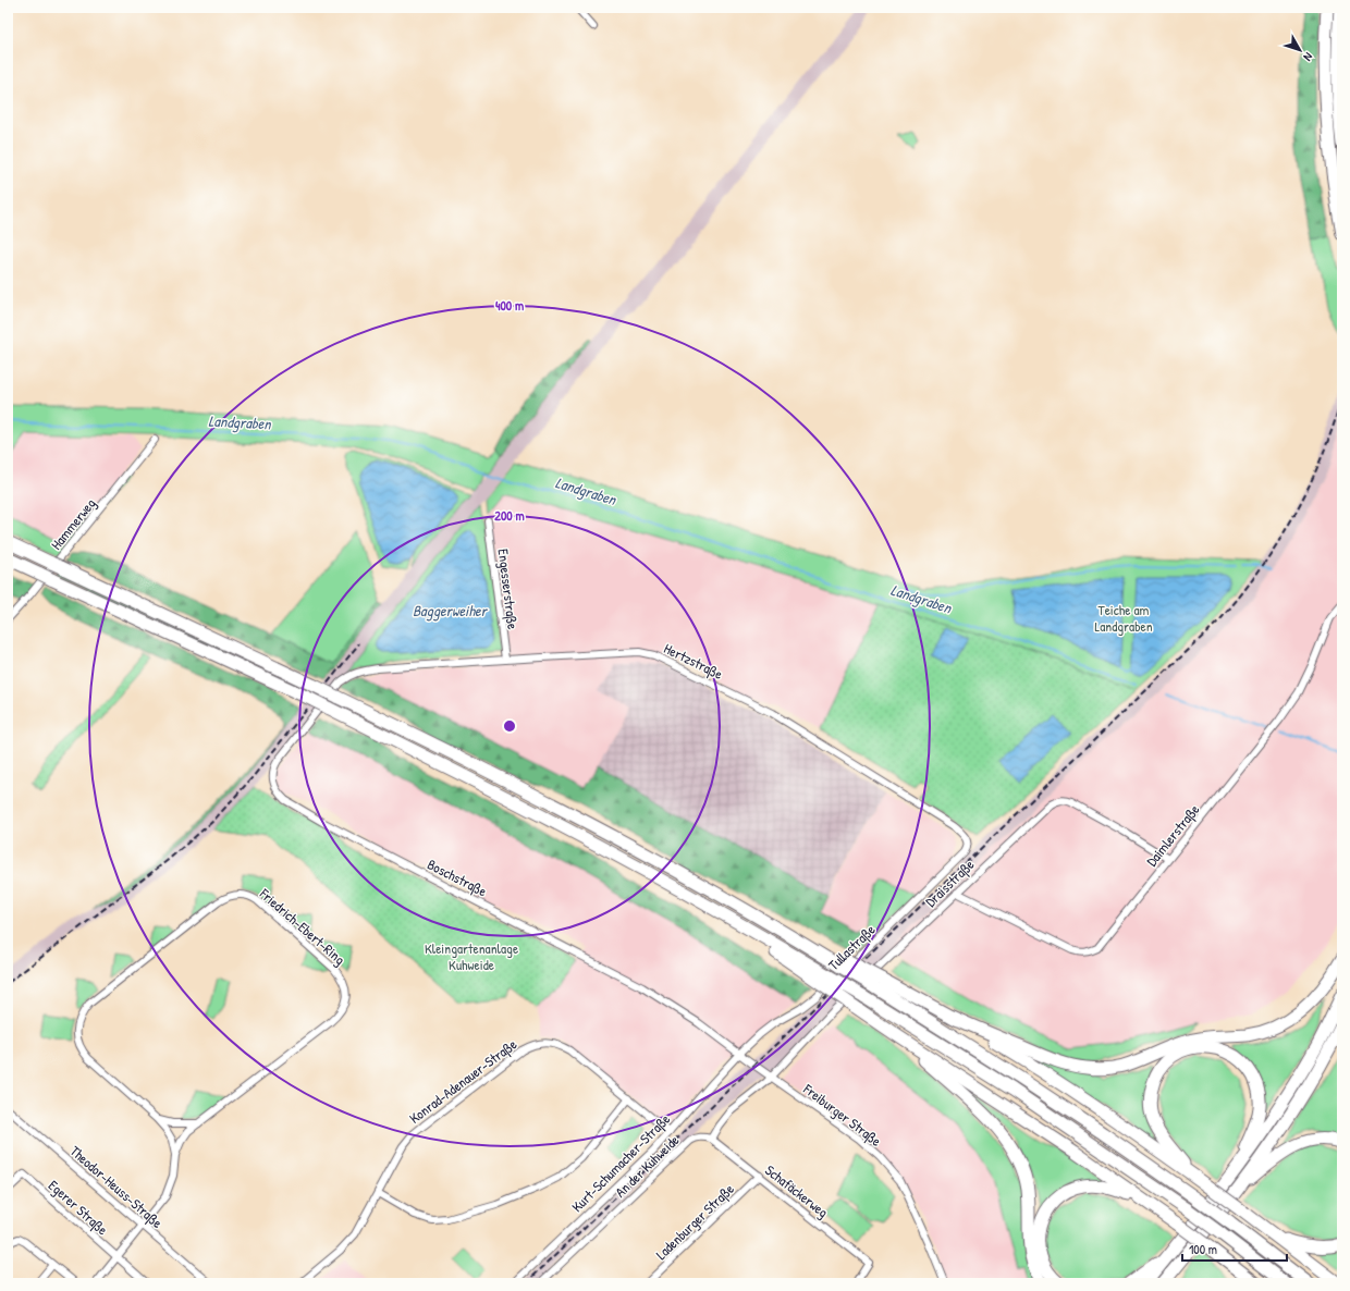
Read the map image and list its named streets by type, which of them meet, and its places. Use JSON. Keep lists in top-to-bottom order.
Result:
{
  "streets": {
    "street": [
      "Hammerweg",
      "Engesserstraße",
      "Hertzstraße",
      "Daimlerstraße",
      "Boschstraße",
      "Draisstraße",
      "Friedrich-Ebert-Ring",
      "Tullastraße",
      "Konrad-Adenauer-Straße",
      "Freiburger Straße",
      "Kurt-Schumacher-Straße",
      "An der Kuhweide",
      "Theodor-Heuss-Straße",
      "Schafäckerweg",
      "Egerer Straße",
      "Ladenburger Straße"
    ]
  },
  "crossings": [
    ["Engesserstraße", "Hertzstraße"],
    ["Hertzstraße", "Boschstraße"],
    ["Hertzstraße", "Tullastraße"],
    ["Daimlerstraße", "Draisstraße"],
    ["Boschstraße", "Tullastraße"],
    ["Boschstraße", "Freiburger Straße"],
    ["Boschstraße", "Kurt-Schumacher-Straße"],
    ["Draisstraße", "Freiburger Straße"],
    ["Friedrich-Ebert-Ring", "Theodor-Heuss-Straße"],
    ["Friedrich-Ebert-Ring", "Egerer Straße"],
    ["Tullastraße", "Freiburger Straße"],
    ["Tullastraße", "Kurt-Schumacher-Straße"],
    ["Konrad-Adenauer-Straße", "Kurt-Schumacher-Straße"],
    ["Freiburger Straße", "Kurt-Schumacher-Straße"],
    ["An der Kuhweide", "Schafäckerweg"],
    ["Schafäckerweg", "Ladenburger Straße"]
  ],
  "water": ["Landgraben", "Baggerweiher"],
  "parks": ["Teiche am Landgraben", "Kleingartenanlage Kuhweide"],
  "scale_bar": "100 m",
  "north": "bottom right",
  "rings": ["400 m", "200 m"]
}
